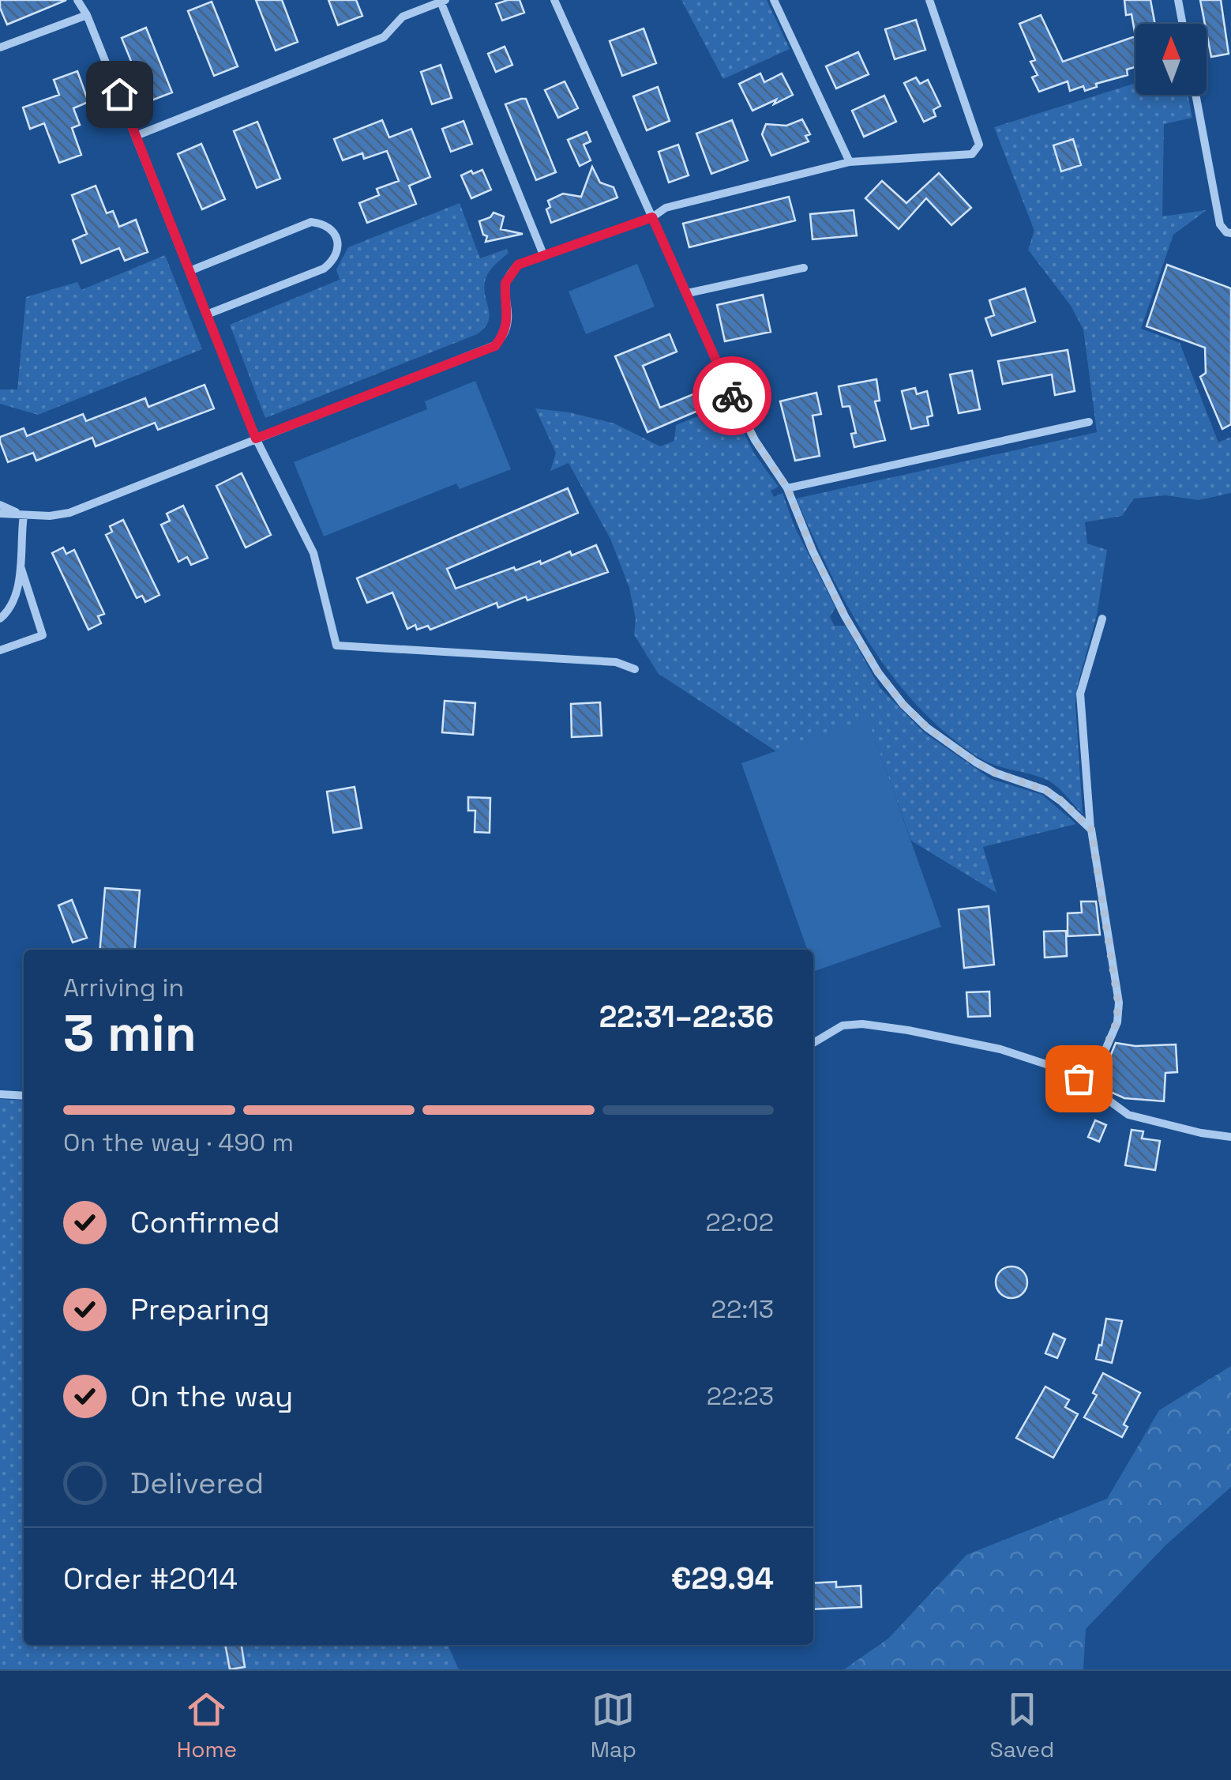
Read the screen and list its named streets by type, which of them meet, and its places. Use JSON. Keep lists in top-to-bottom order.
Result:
{
  "north": "top",
  "page": {
    "heading": ["3 min", "Arriving in", "22:31–22:36"],
    "panel": ["Order #2014", "€29.94"],
    "bar": "On the way · 490 m",
    "list": [
      ["Confirmed", "22:02"],
      ["Preparing", "22:13"],
      ["On the way", "22:23"],
      "Delivered"
    ],
    "tabs": ["Home", "Map", "Saved"]
  }
}
